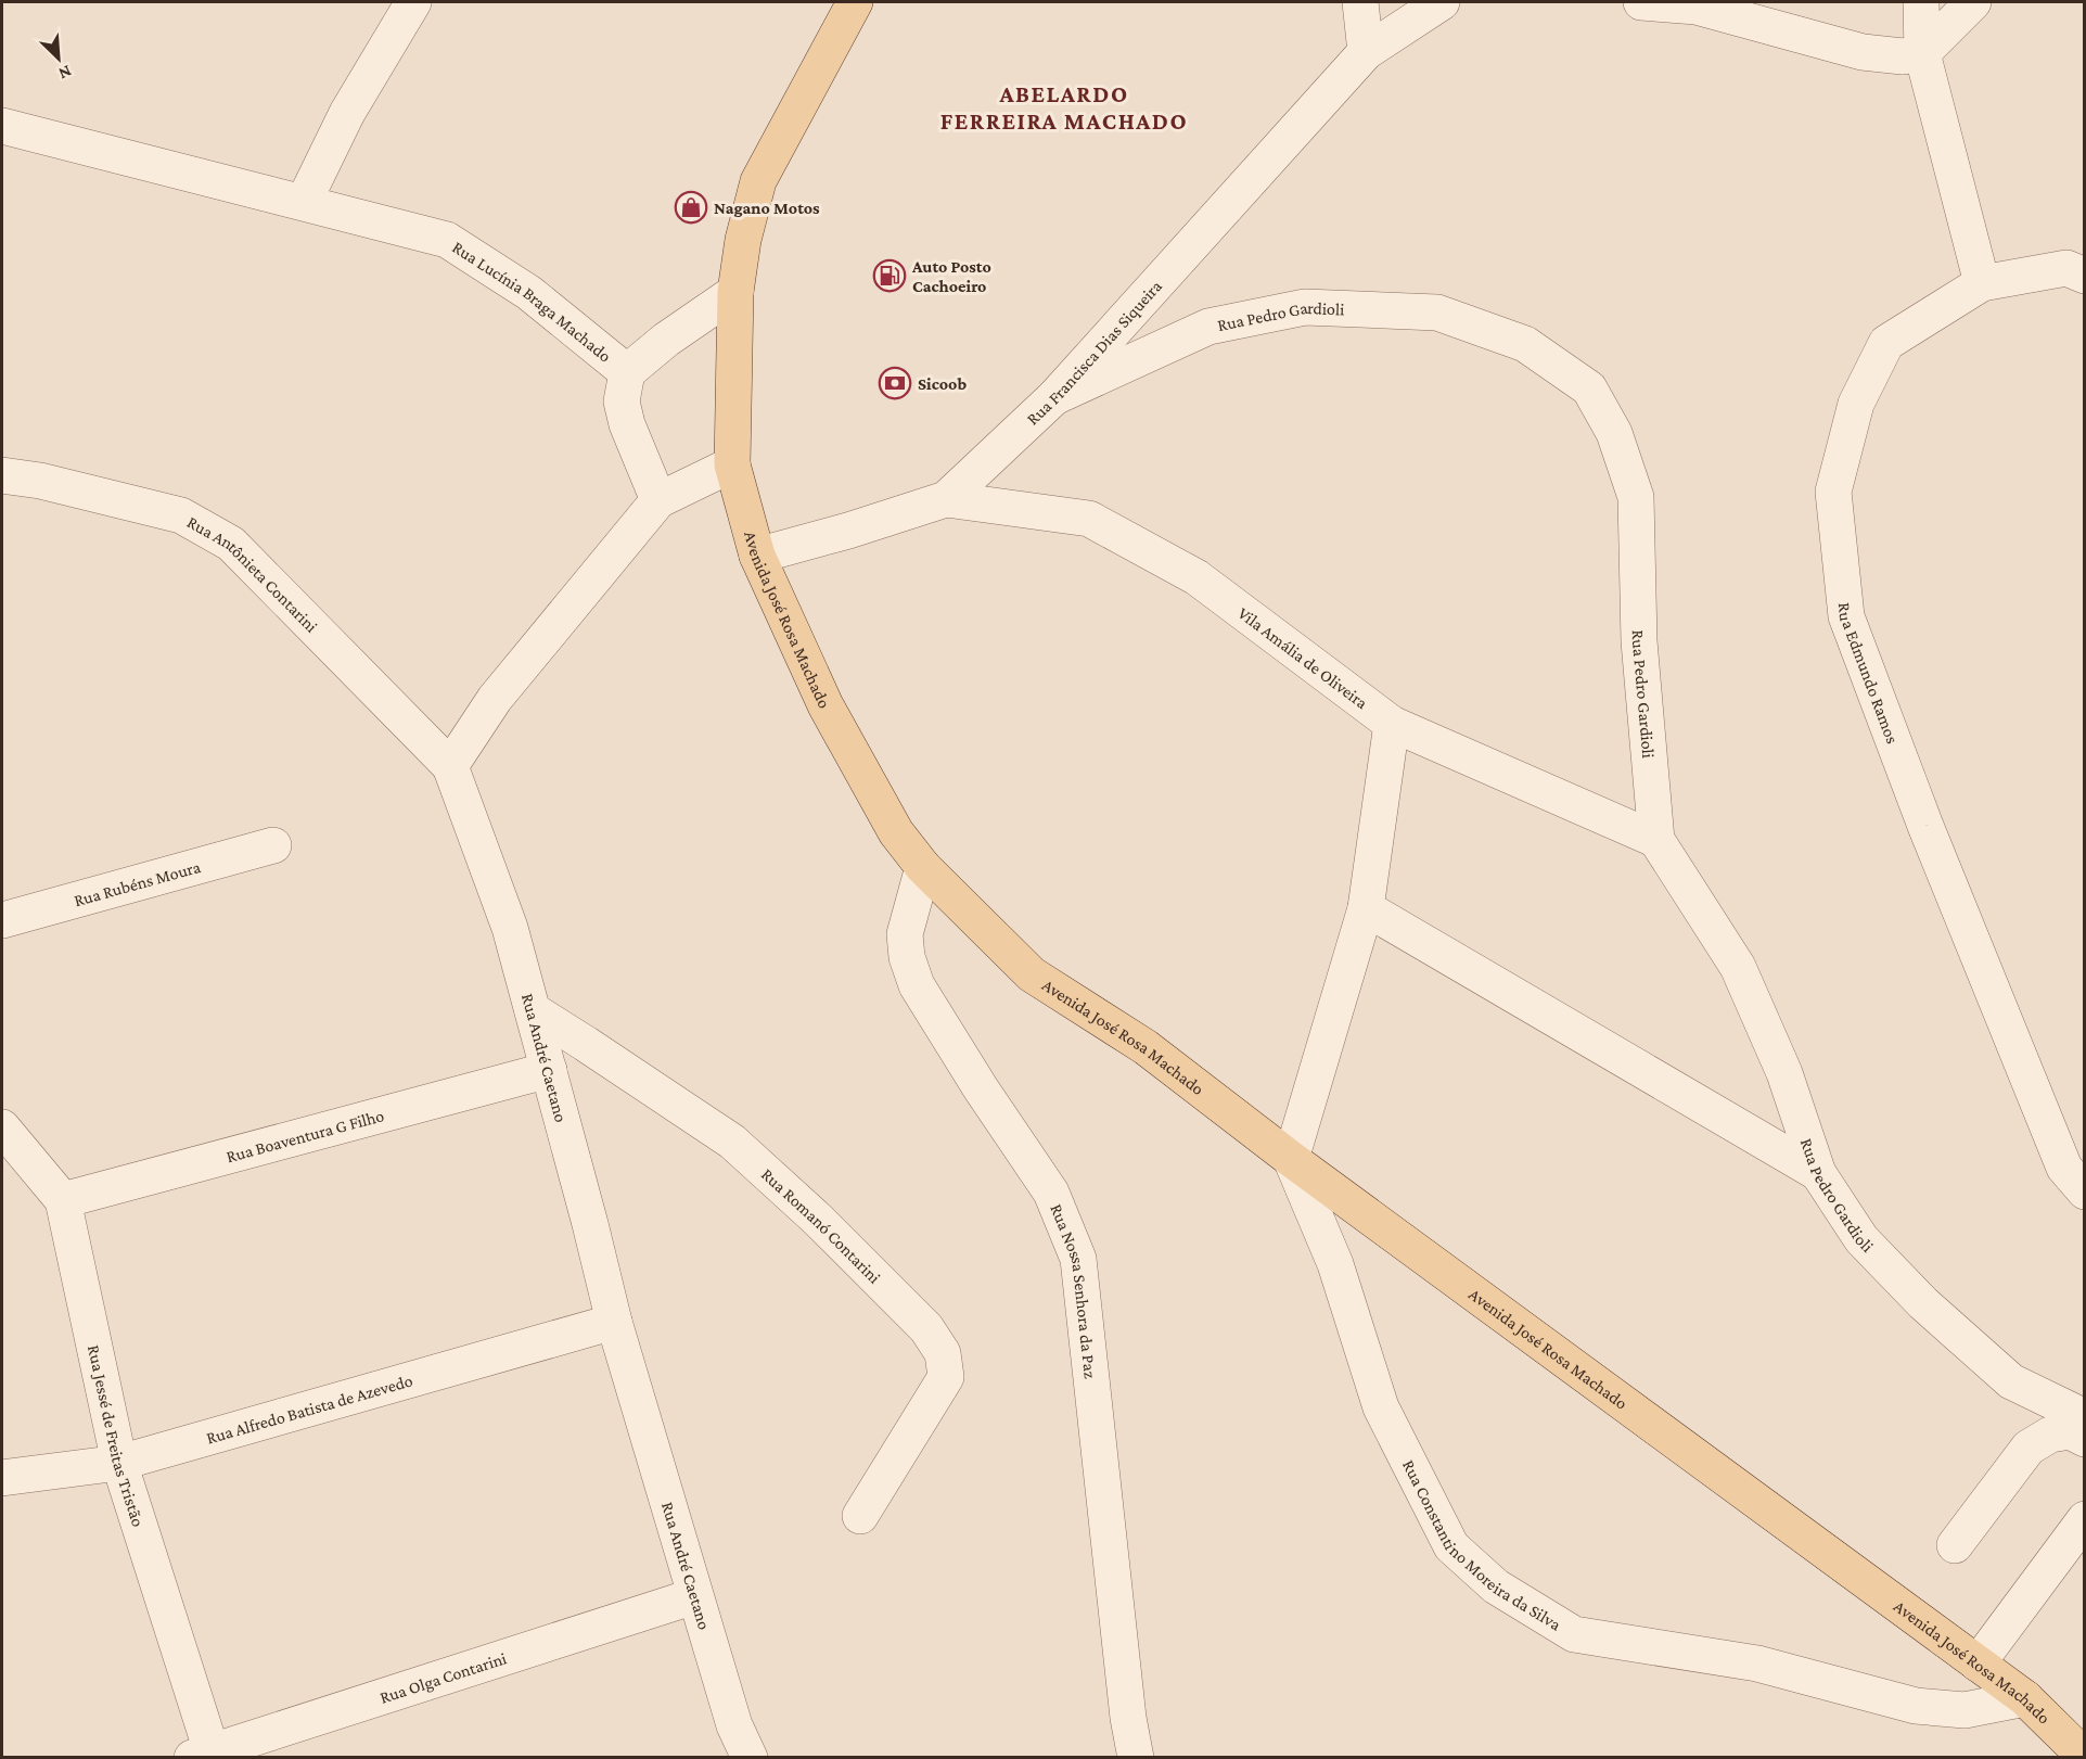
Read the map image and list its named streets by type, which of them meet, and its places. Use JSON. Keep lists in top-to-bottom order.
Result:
{
  "streets": {
    "main road": ["Avenida José Rosa Machado"],
    "street": [
      "Rua Lucínia Braga Machado",
      "Rua Pedro Gardioli",
      "Rua Francisca Dias Siqueira",
      "Rua Antônieta Contarini",
      "Vila Amália de Oliveira",
      "Rua Edmundo Ramos",
      "Rua Rubéns Moura",
      "Rua André Caetano",
      "Rua Boaventura G Filho",
      "Rua Romanó Contarini",
      "Rua Nossa Senhora da Paz",
      "Rua Alfredo Batista de Azevedo",
      "Rua Jessé de Freitas Tristão",
      "Rua Constantino Moreira da Silva",
      "Rua Olga Contarini"
    ]
  },
  "crossings": [
    ["Rua Pedro Gardioli", "Rua Francisca Dias Siqueira"],
    ["Rua Pedro Gardioli", "Vila Amália de Oliveira"],
    ["Rua Francisca Dias Siqueira", "Avenida José Rosa Machado"],
    ["Rua Francisca Dias Siqueira", "Vila Amália de Oliveira"],
    ["Rua Antônieta Contarini", "Rua André Caetano"],
    ["Avenida José Rosa Machado", "Rua Nossa Senhora da Paz"],
    ["Avenida José Rosa Machado", "Rua Constantino Moreira da Silva"],
    ["Rua André Caetano", "Rua Boaventura G Filho"],
    ["Rua André Caetano", "Rua Romanó Contarini"],
    ["Rua André Caetano", "Rua Alfredo Batista de Azevedo"],
    ["Rua André Caetano", "Rua Olga Contarini"],
    ["Rua Boaventura G Filho", "Rua Jessé de Freitas Tristão"],
    ["Rua Alfredo Batista de Azevedo", "Rua Jessé de Freitas Tristão"],
    ["Rua Jessé de Freitas Tristão", "Rua Olga Contarini"]
  ],
  "districts": ["ABELARDO FERREIRA MACHADO"],
  "places": {
    "shop": ["Nagano Motos"],
    "fuel station": ["Auto Posto Cachoeiro"],
    "bank": ["Sicoob"]
  },
  "north": "bottom right"
}
